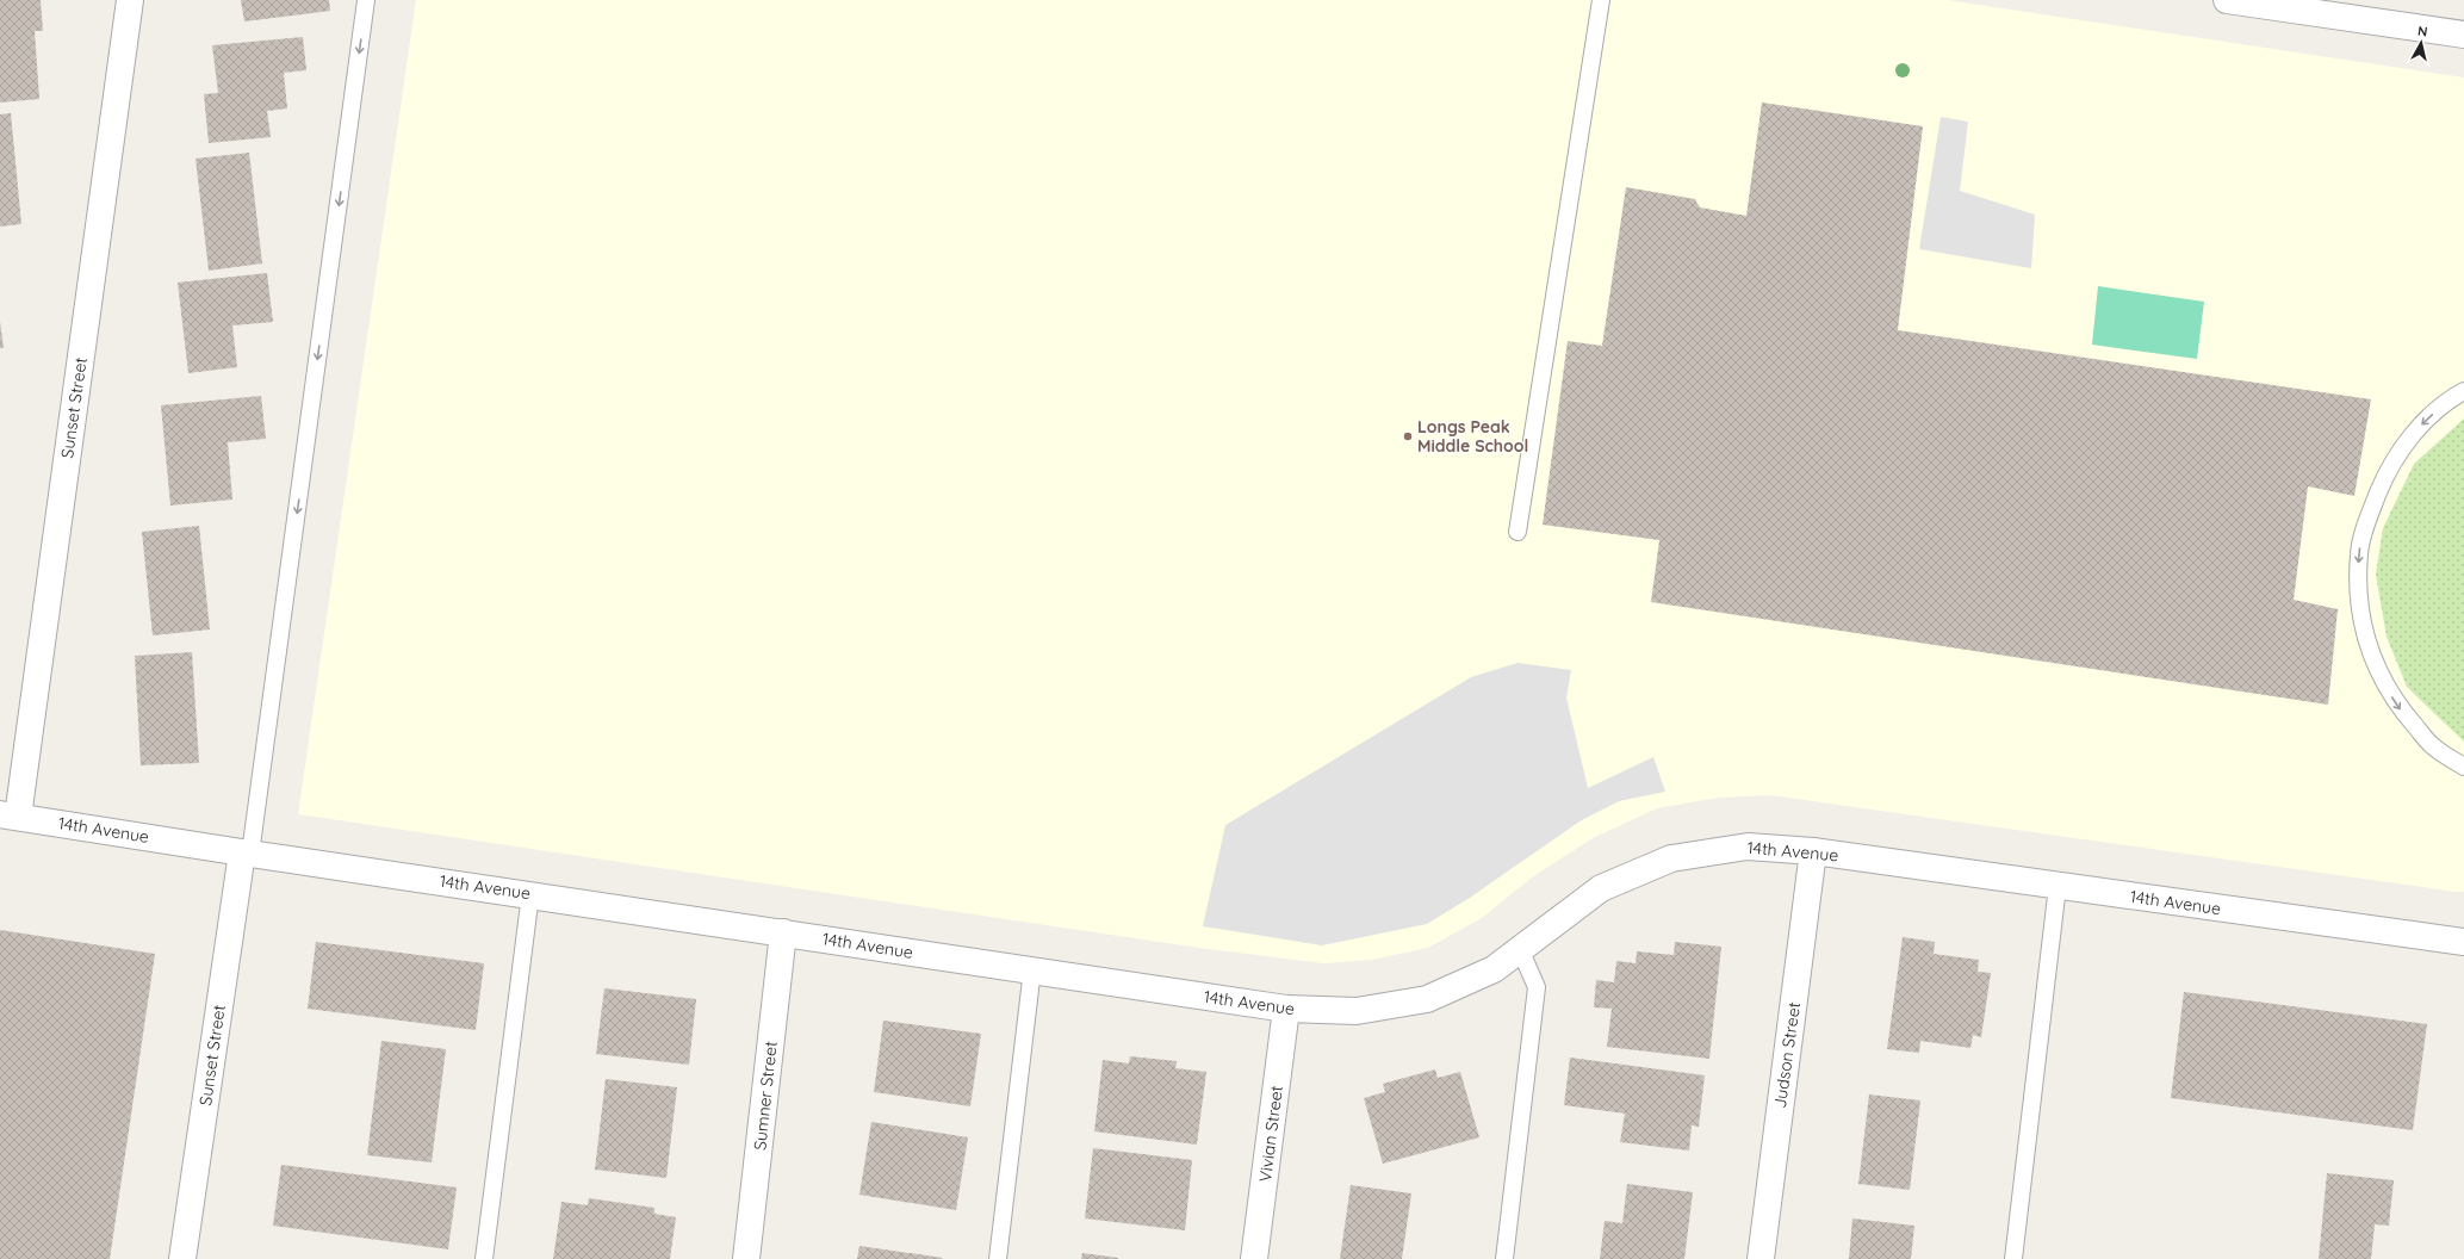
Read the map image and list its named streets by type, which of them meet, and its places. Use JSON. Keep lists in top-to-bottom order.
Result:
{
  "streets": {
    "street": [
      "Sunset Street",
      "14th Avenue",
      "Judson Street",
      "Sumner Street",
      "Vivian Street"
    ]
  },
  "crossings": [
    ["Sunset Street", "14th Avenue"],
    ["14th Avenue", "Judson Street"],
    ["14th Avenue", "Sumner Street"],
    ["14th Avenue", "Vivian Street"]
  ],
  "places": ["Longs Peak Middle School"],
  "north": "top"
}
